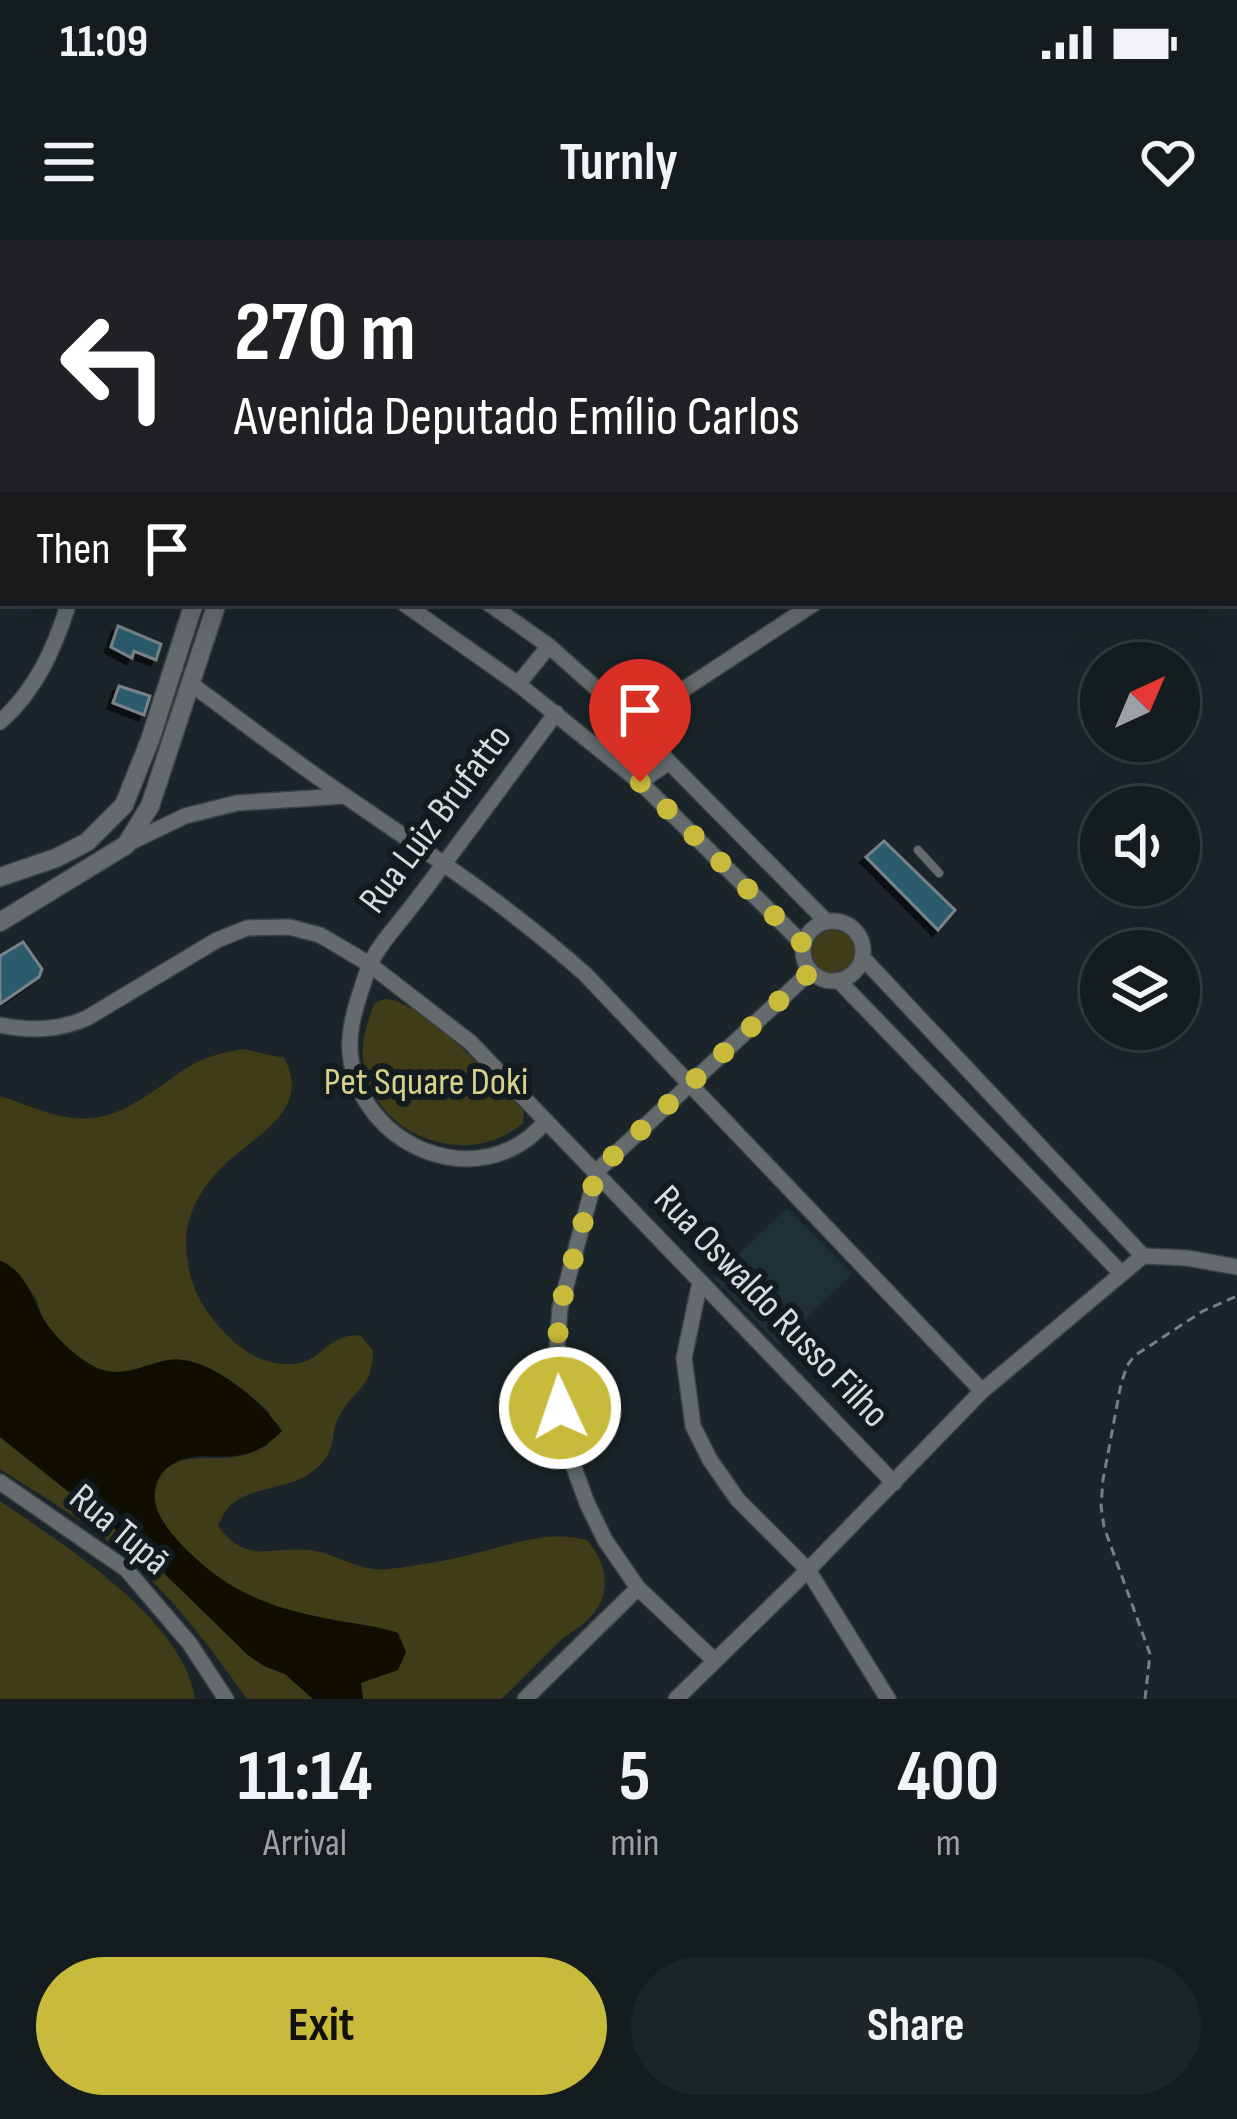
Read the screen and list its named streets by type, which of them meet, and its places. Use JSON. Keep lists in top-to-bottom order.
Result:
{
  "streets": {
    "street": ["Rua Luiz Brufatto", "Rua Oswaldo Russo Filho", "Rua Tupã"]
  },
  "crossings": [
    ["Rua Luiz Brufatto", "Rua Oswaldo Russo Filho"]
  ],
  "parks": ["Pet Square Doki"],
  "north": "top right",
  "page": {
    "status": "11:09",
    "header": "Turnly",
    "turn": ["270 m", "Avenida Deputado Emílio Carlos"],
    "then": "Then",
    "eta": [
      "11:14",
      "Arrival",
      "5",
      "min",
      "400",
      "m"
    ],
    "buttons": ["Exit", "Share"]
  }
}
